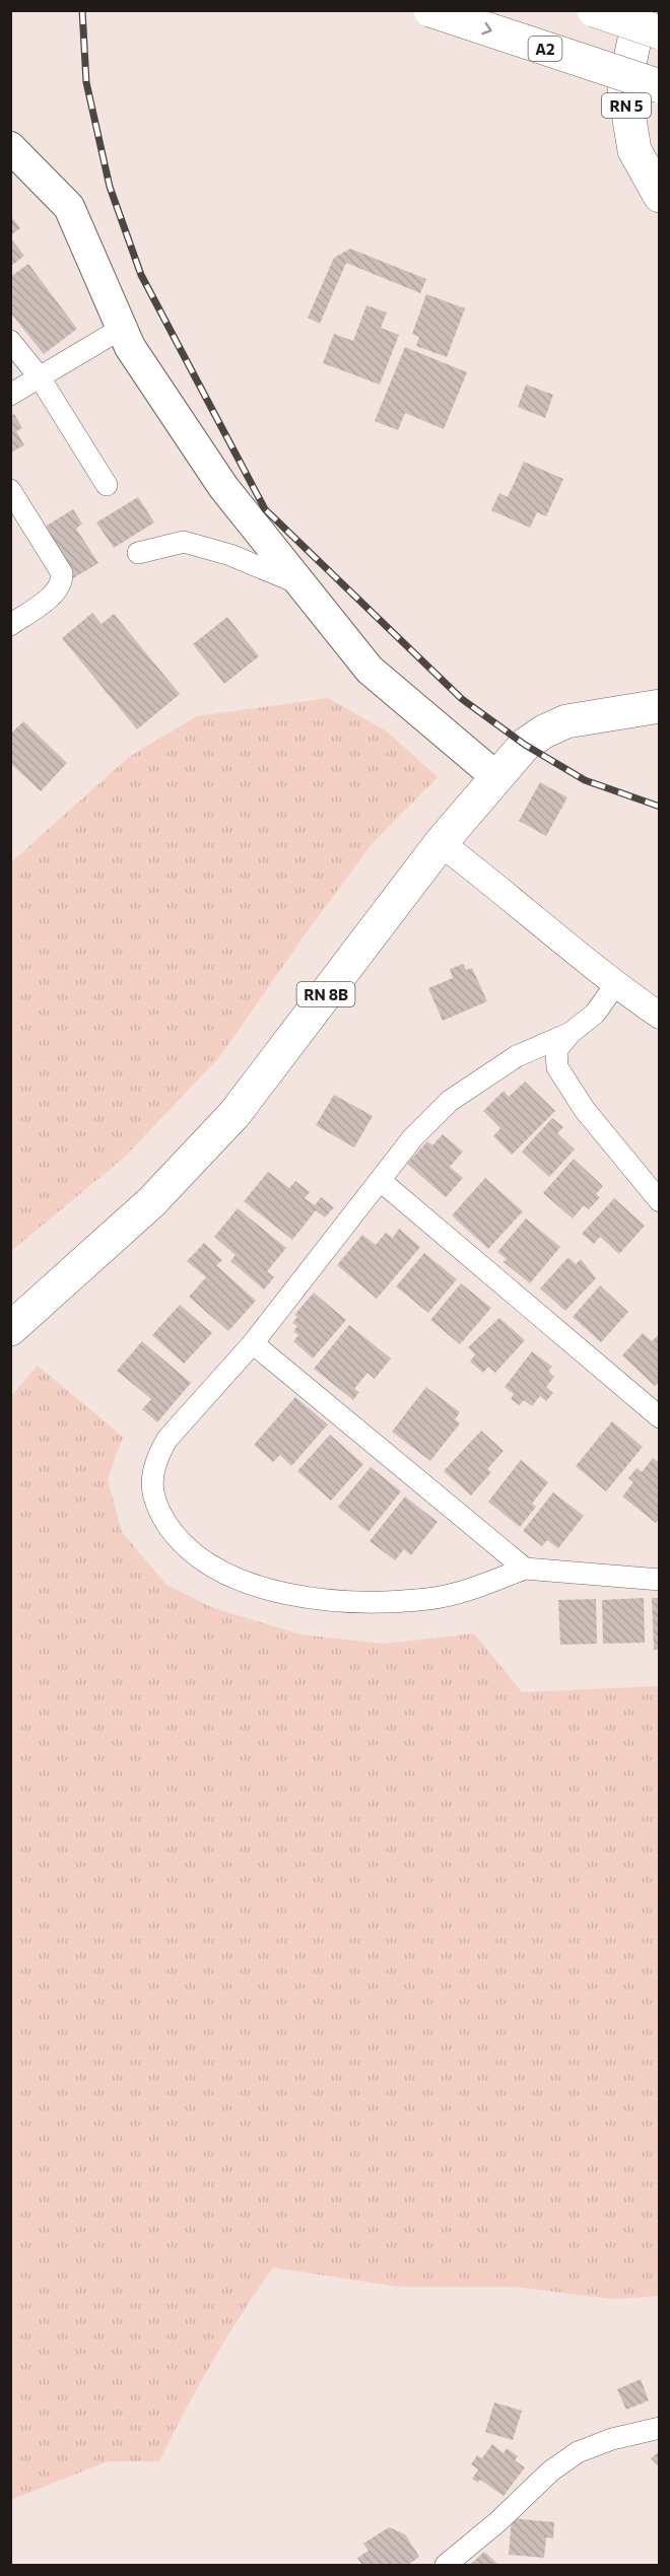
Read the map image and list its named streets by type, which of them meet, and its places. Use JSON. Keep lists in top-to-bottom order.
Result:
{
  "streets": {
    "main road": ["A2", "RN 5", "RN 8B"]
  }
}
